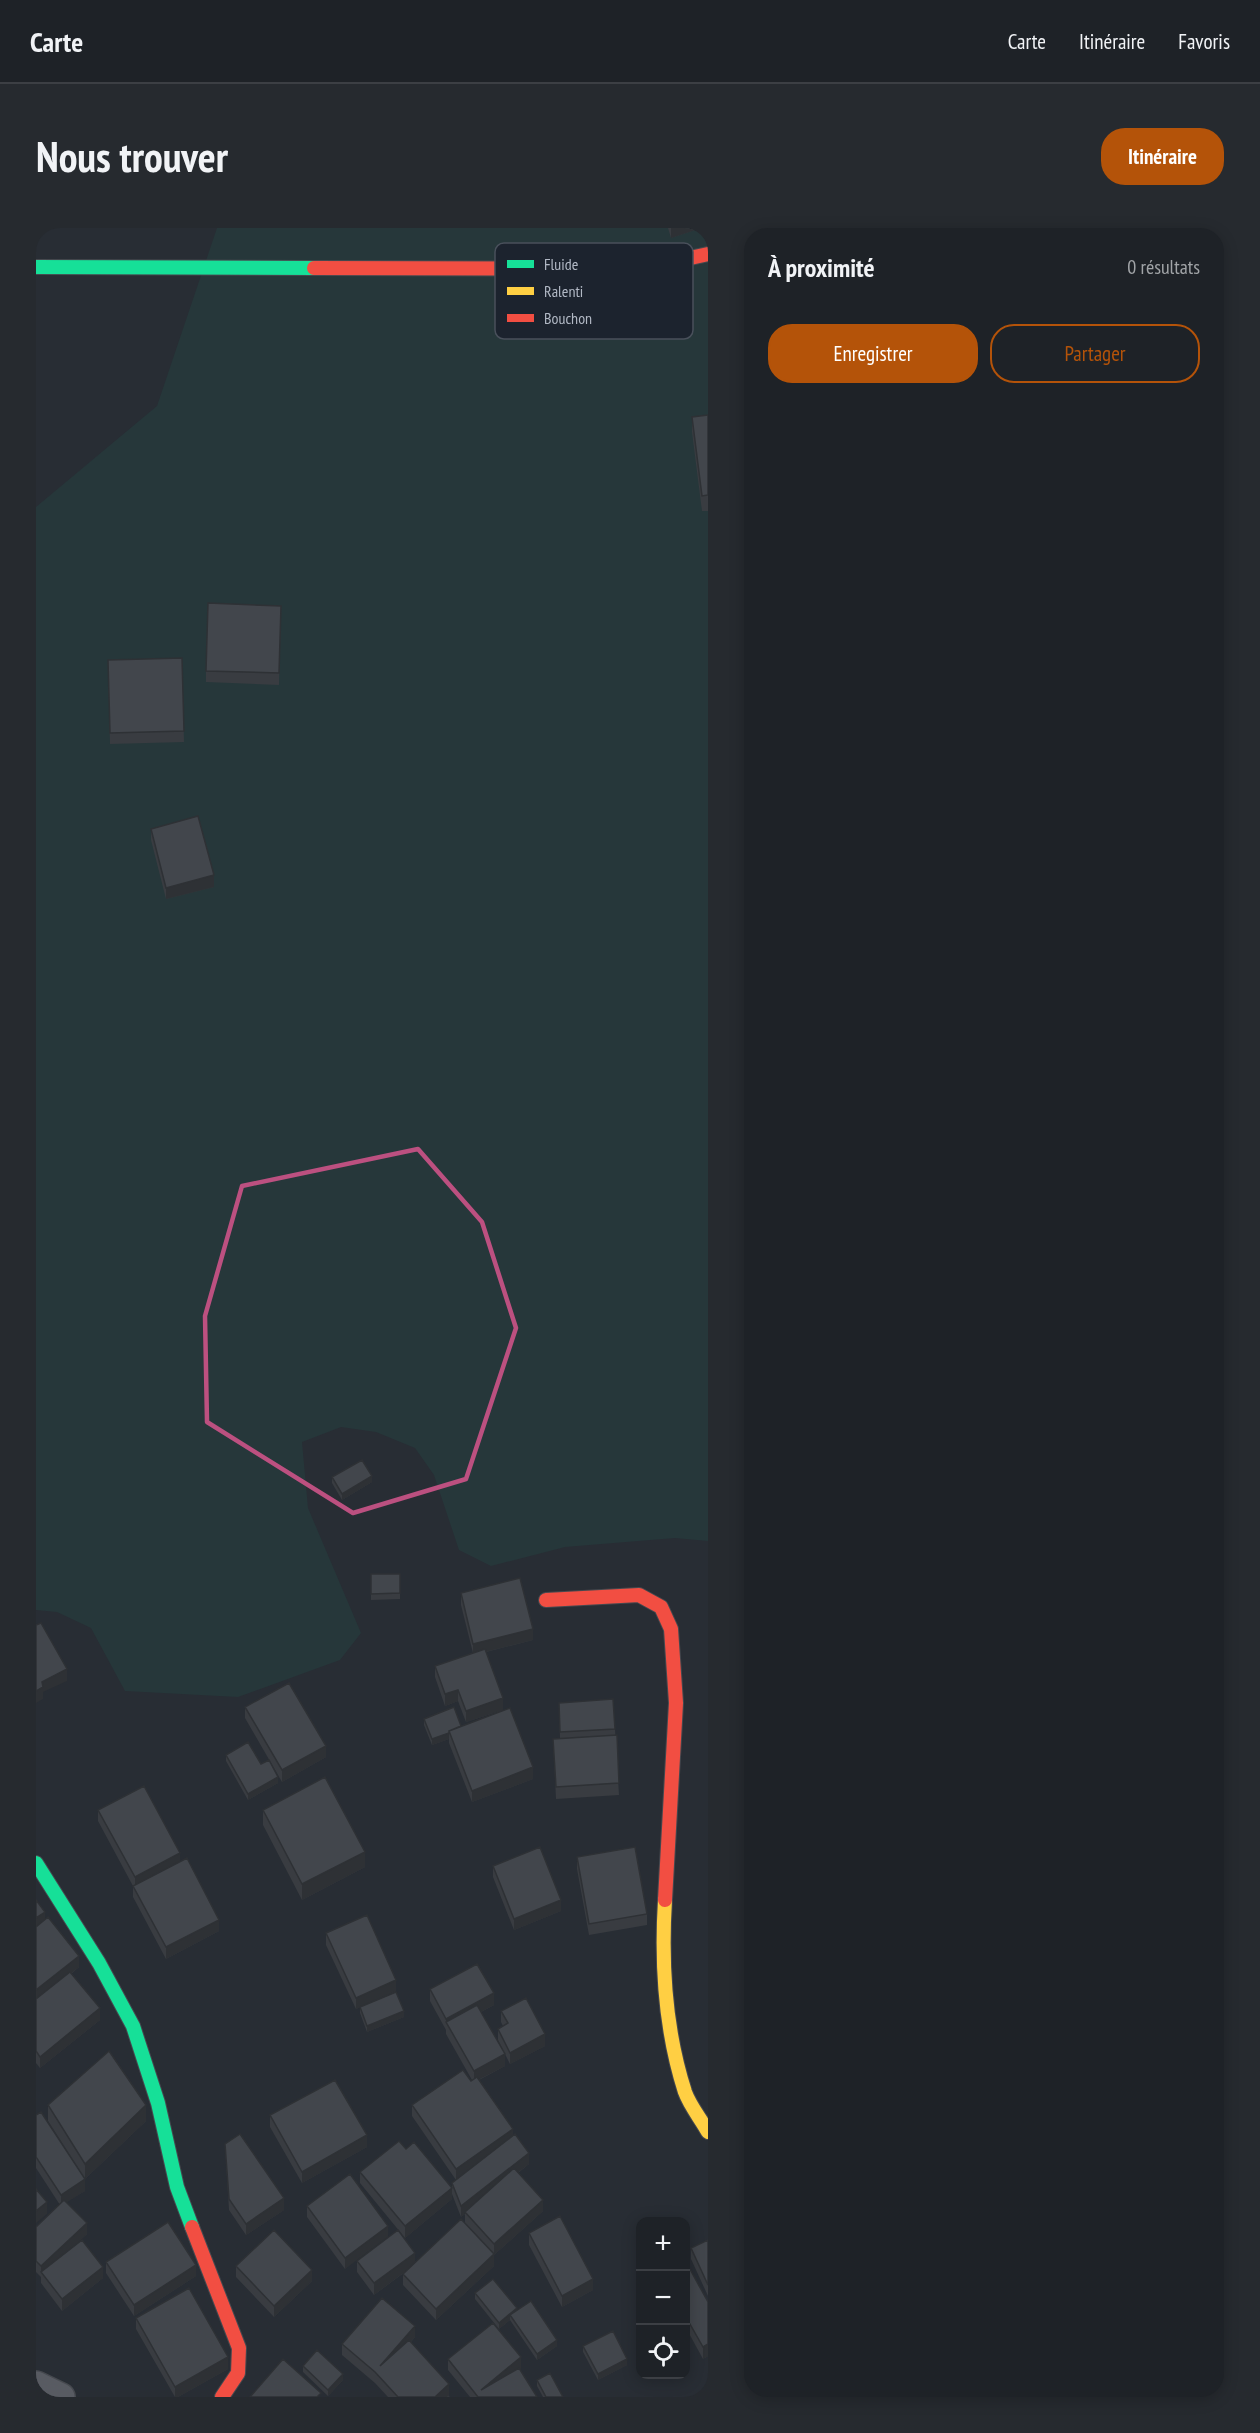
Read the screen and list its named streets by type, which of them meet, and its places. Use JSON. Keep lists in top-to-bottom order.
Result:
{
  "legend": ["Fluide", "Ralenti", "Bouchon"],
  "page": {
    "header": "Carte",
    "nav": ["Carte", "Itinéraire", "Favoris"],
    "buttons": [
      "Itinéraire",
      ["Enregistrer", "Partager"]
    ],
    "title": "Nous trouver",
    "heading": ["À proximité", "0 résultats"],
    "map_buttons": ["+", "−"]
  }
}
